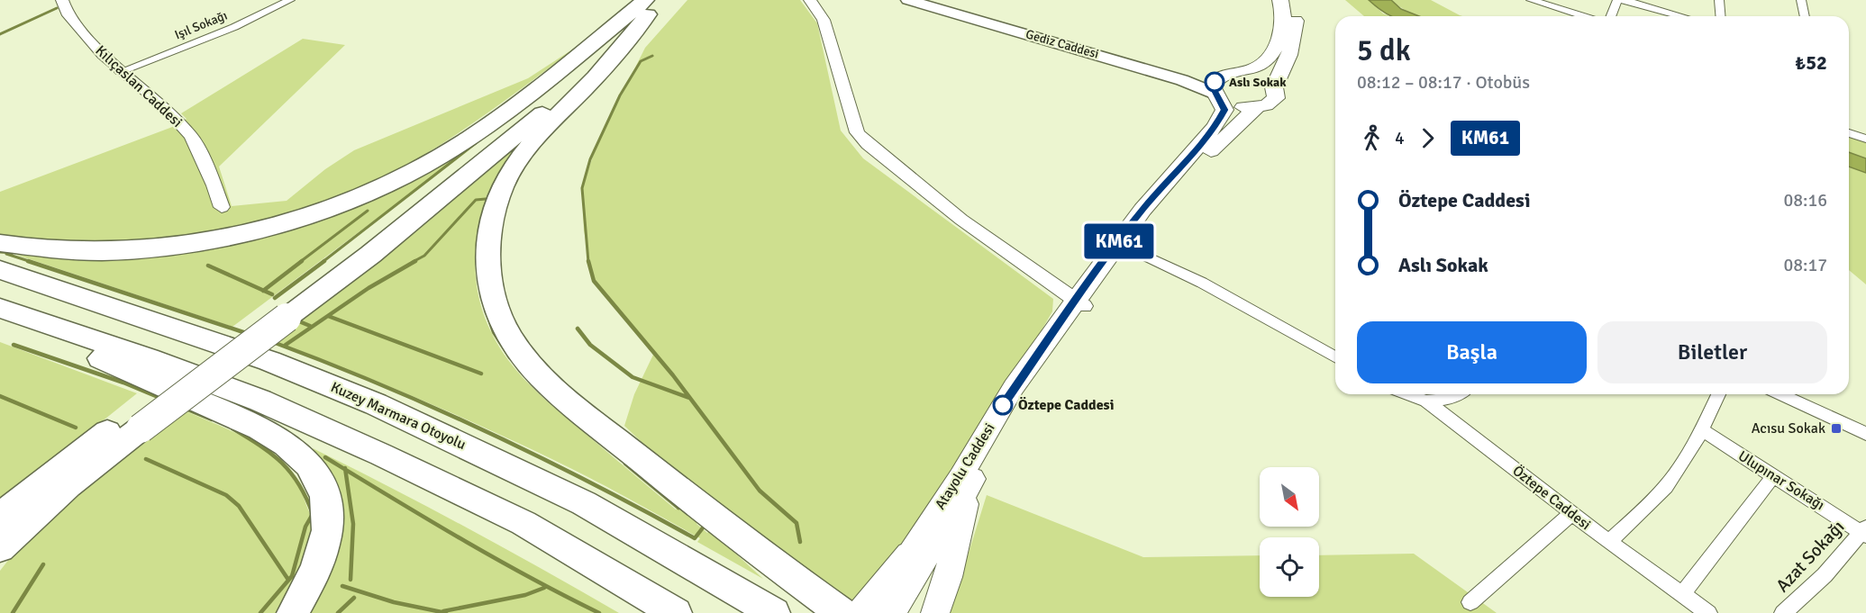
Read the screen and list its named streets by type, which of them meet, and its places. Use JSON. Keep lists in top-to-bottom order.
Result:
{
  "streets": {
    "highway": ["Kuzey Marmara Otoyolu"],
    "main road": ["Gediz Caddesi", "Atayolu Caddesi"],
    "street": [
      "Işıl Sokağı",
      "Kılıçaslan Caddesi",
      "Ulupınar Sokağı",
      "Öztepe Caddesi",
      "Azat Sokağı"
    ]
  },
  "crossings": [
    ["Işıl Sokağı", "Kılıçaslan Caddesi"],
    ["Gediz Caddesi", "Atayolu Caddesi"],
    ["Ulupınar Sokağı", "Azat Sokağı"]
  ],
  "places": {
    "other": ["Aslı Sokak", "Öztepe Caddesi"],
    "transit": ["Acısu Sokak"]
  },
  "lines": ["bus line KM61"],
  "north": "bottom right",
  "page": {
    "on_map": "KM61",
    "heading": ["5 dk", "08:12 – 08:17 · Otobüs", "₺52"],
    "legs": ["4", "KM61"],
    "list": [
      {
        "name": "Öztepe Caddesi",
        "value": "08:16"
      },
      {
        "name": "Aslı Sokak",
        "value": "08:17"
      }
    ],
    "buttons": ["Başla", "Biletler"]
  }
}
